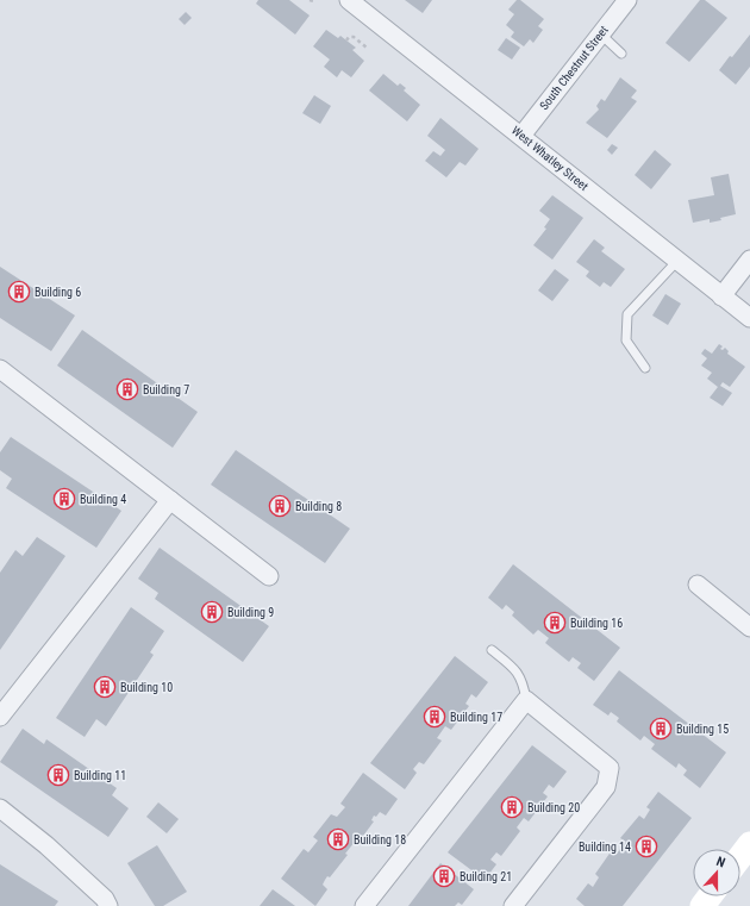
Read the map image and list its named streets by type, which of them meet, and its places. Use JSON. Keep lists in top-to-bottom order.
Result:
{
  "streets": {
    "street": ["South Chestnut Street", "West Whatley Street"]
  },
  "crossings": [
    ["South Chestnut Street", "West Whatley Street"]
  ],
  "places": {
    "building": [
      "Building 6",
      "Building 7",
      "Building 4",
      "Building 8",
      "Building 9",
      "Building 16",
      "Building 10",
      "Building 17",
      "Building 15",
      "Building 11",
      "Building 20",
      "Building 18",
      "Building 14",
      "Building 21"
    ]
  },
  "north": "top"
}
